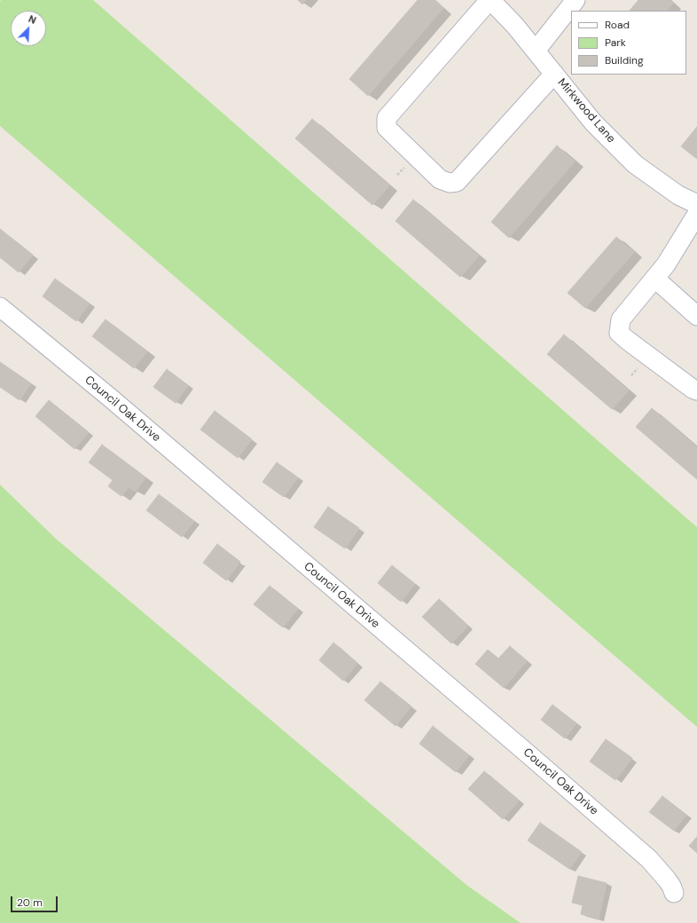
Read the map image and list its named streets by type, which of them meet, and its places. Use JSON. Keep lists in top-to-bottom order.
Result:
{
  "streets": {
    "street": ["Mirkwood Lane", "Council Oak Drive"]
  },
  "legend": ["Road", "Park", "Building"],
  "scale_bar": "20 m",
  "north": "top right"
}
